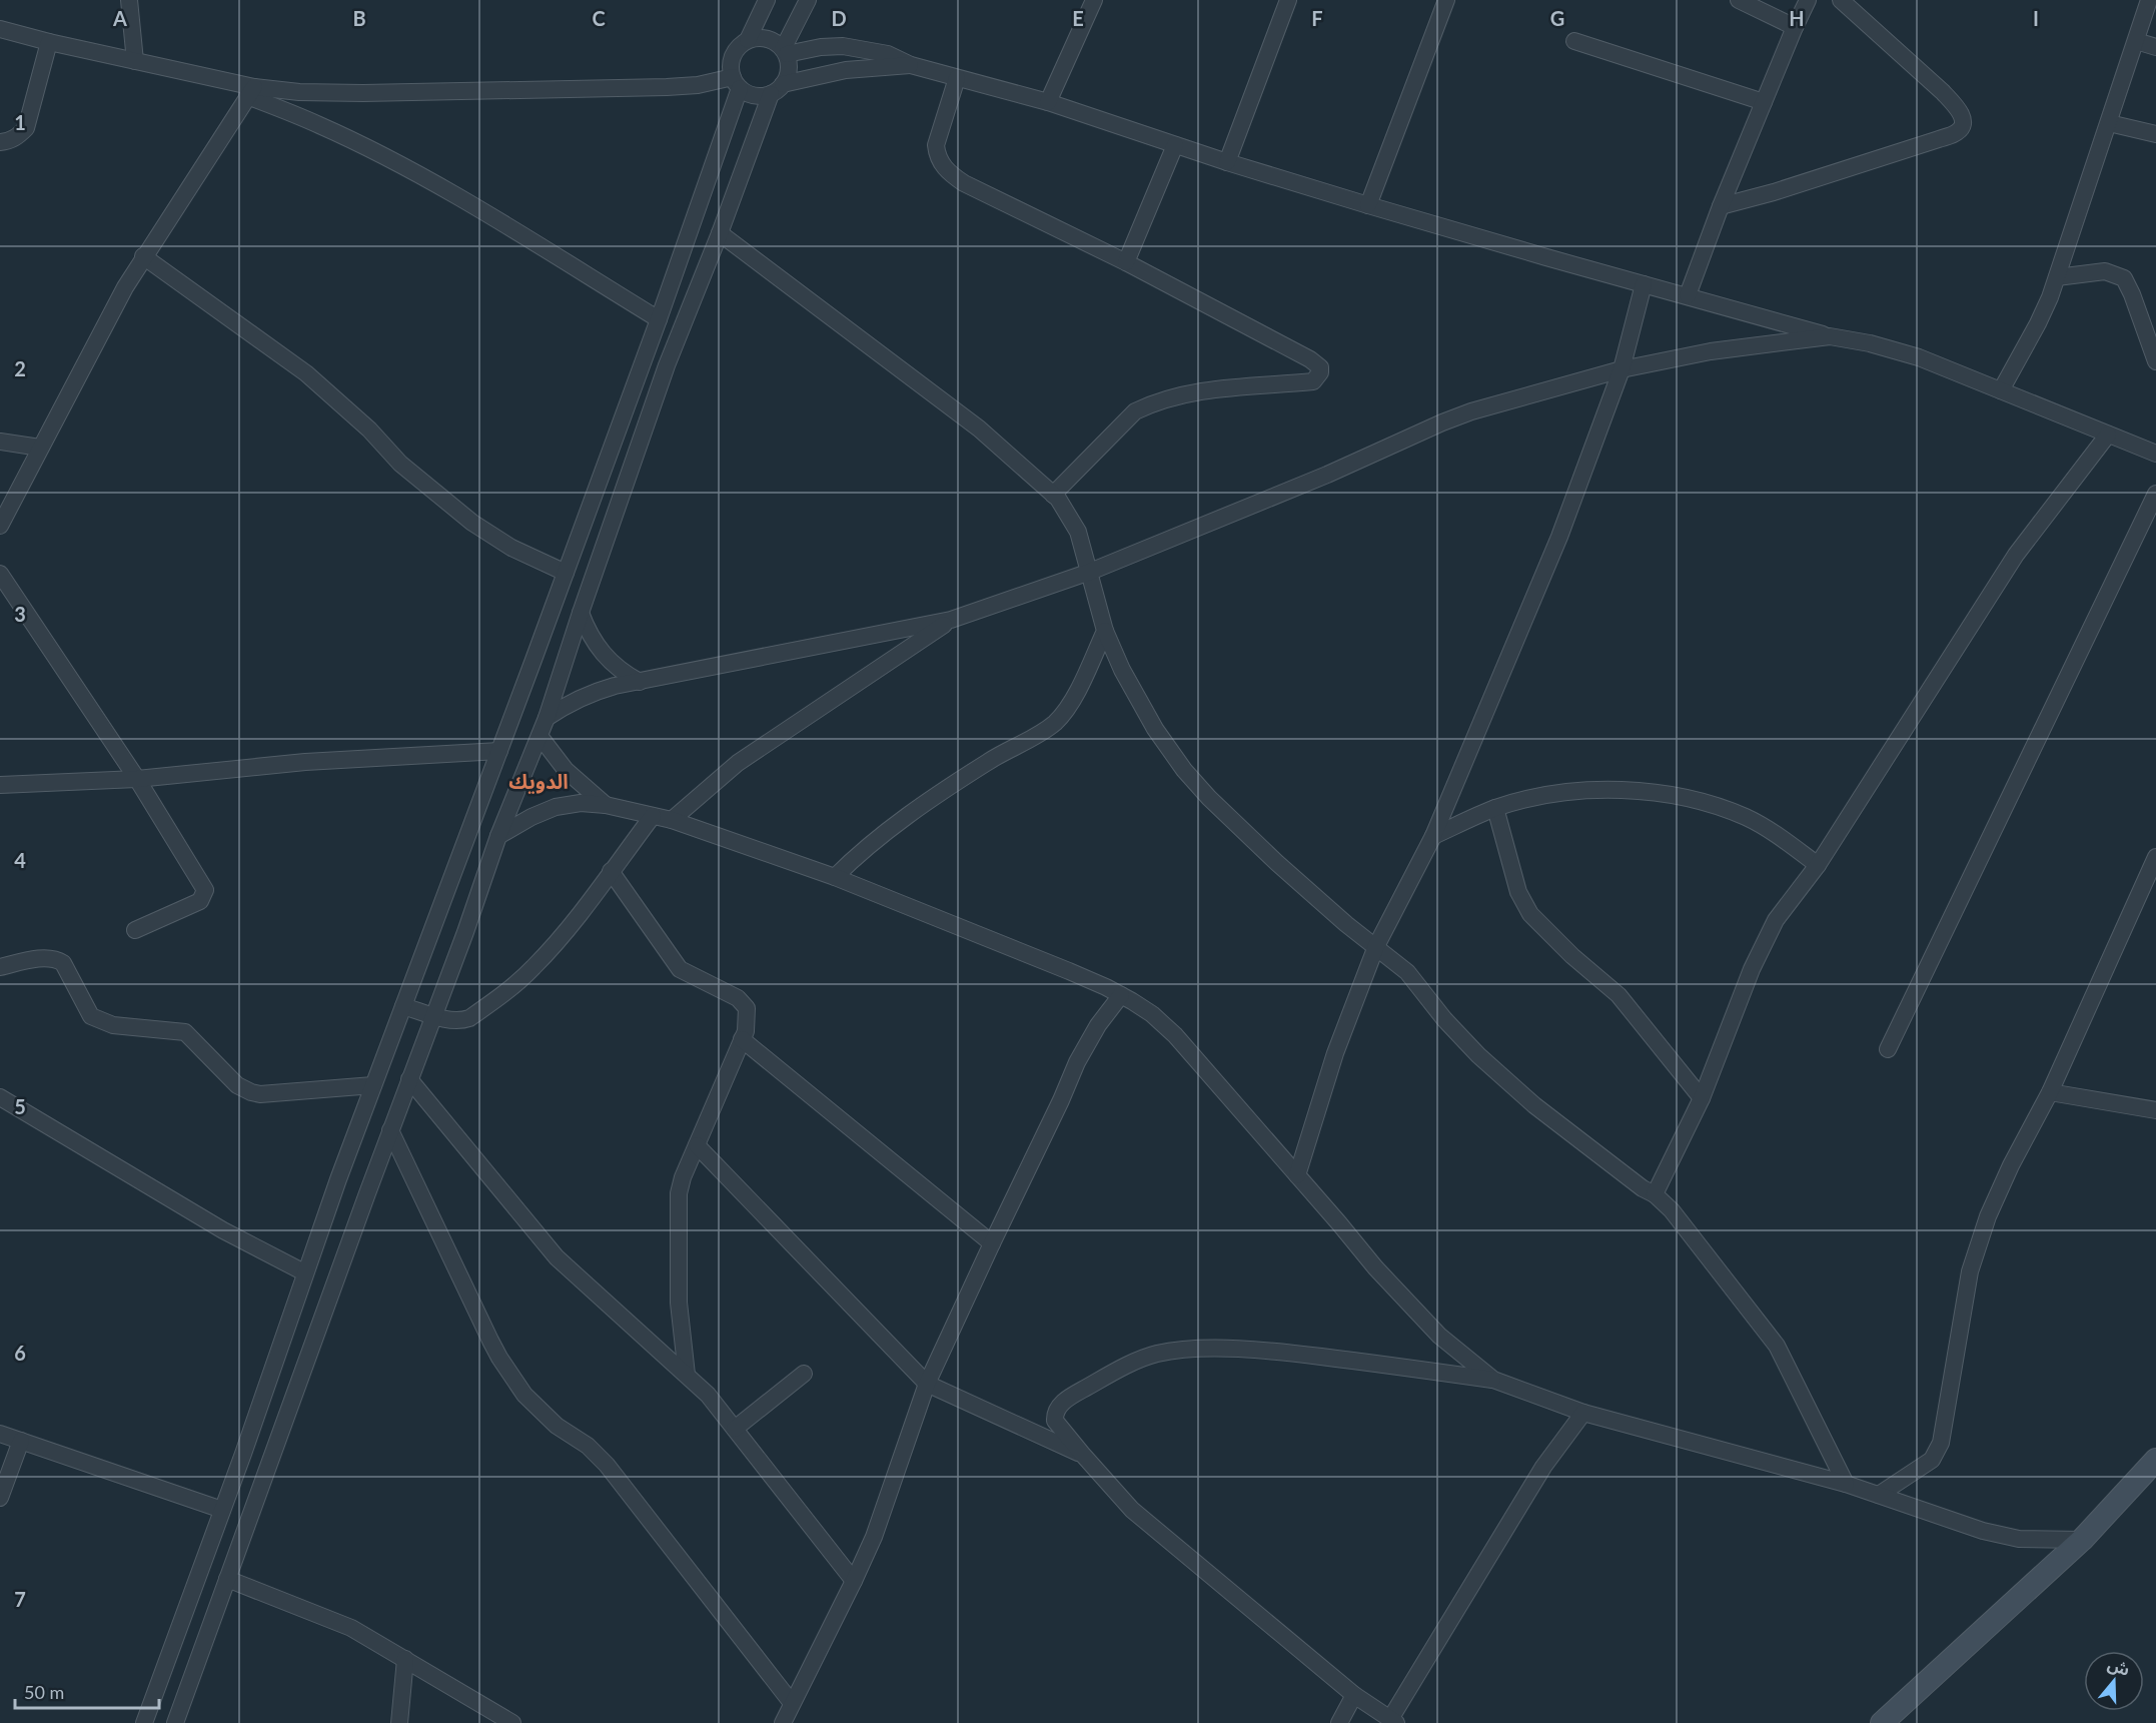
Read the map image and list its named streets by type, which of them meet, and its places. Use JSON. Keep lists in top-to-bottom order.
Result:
{
  "districts": ["الدويك"],
  "scale_bar": "50 m",
  "north": "top",
  "grid": {
    "columns": [
      "A",
      "B",
      "C",
      "D",
      "E",
      "F",
      "G",
      "H",
      "I"
    ],
    "rows": [
      "1",
      "2",
      "3",
      "4",
      "5",
      "6",
      "7"
    ]
  }
}
